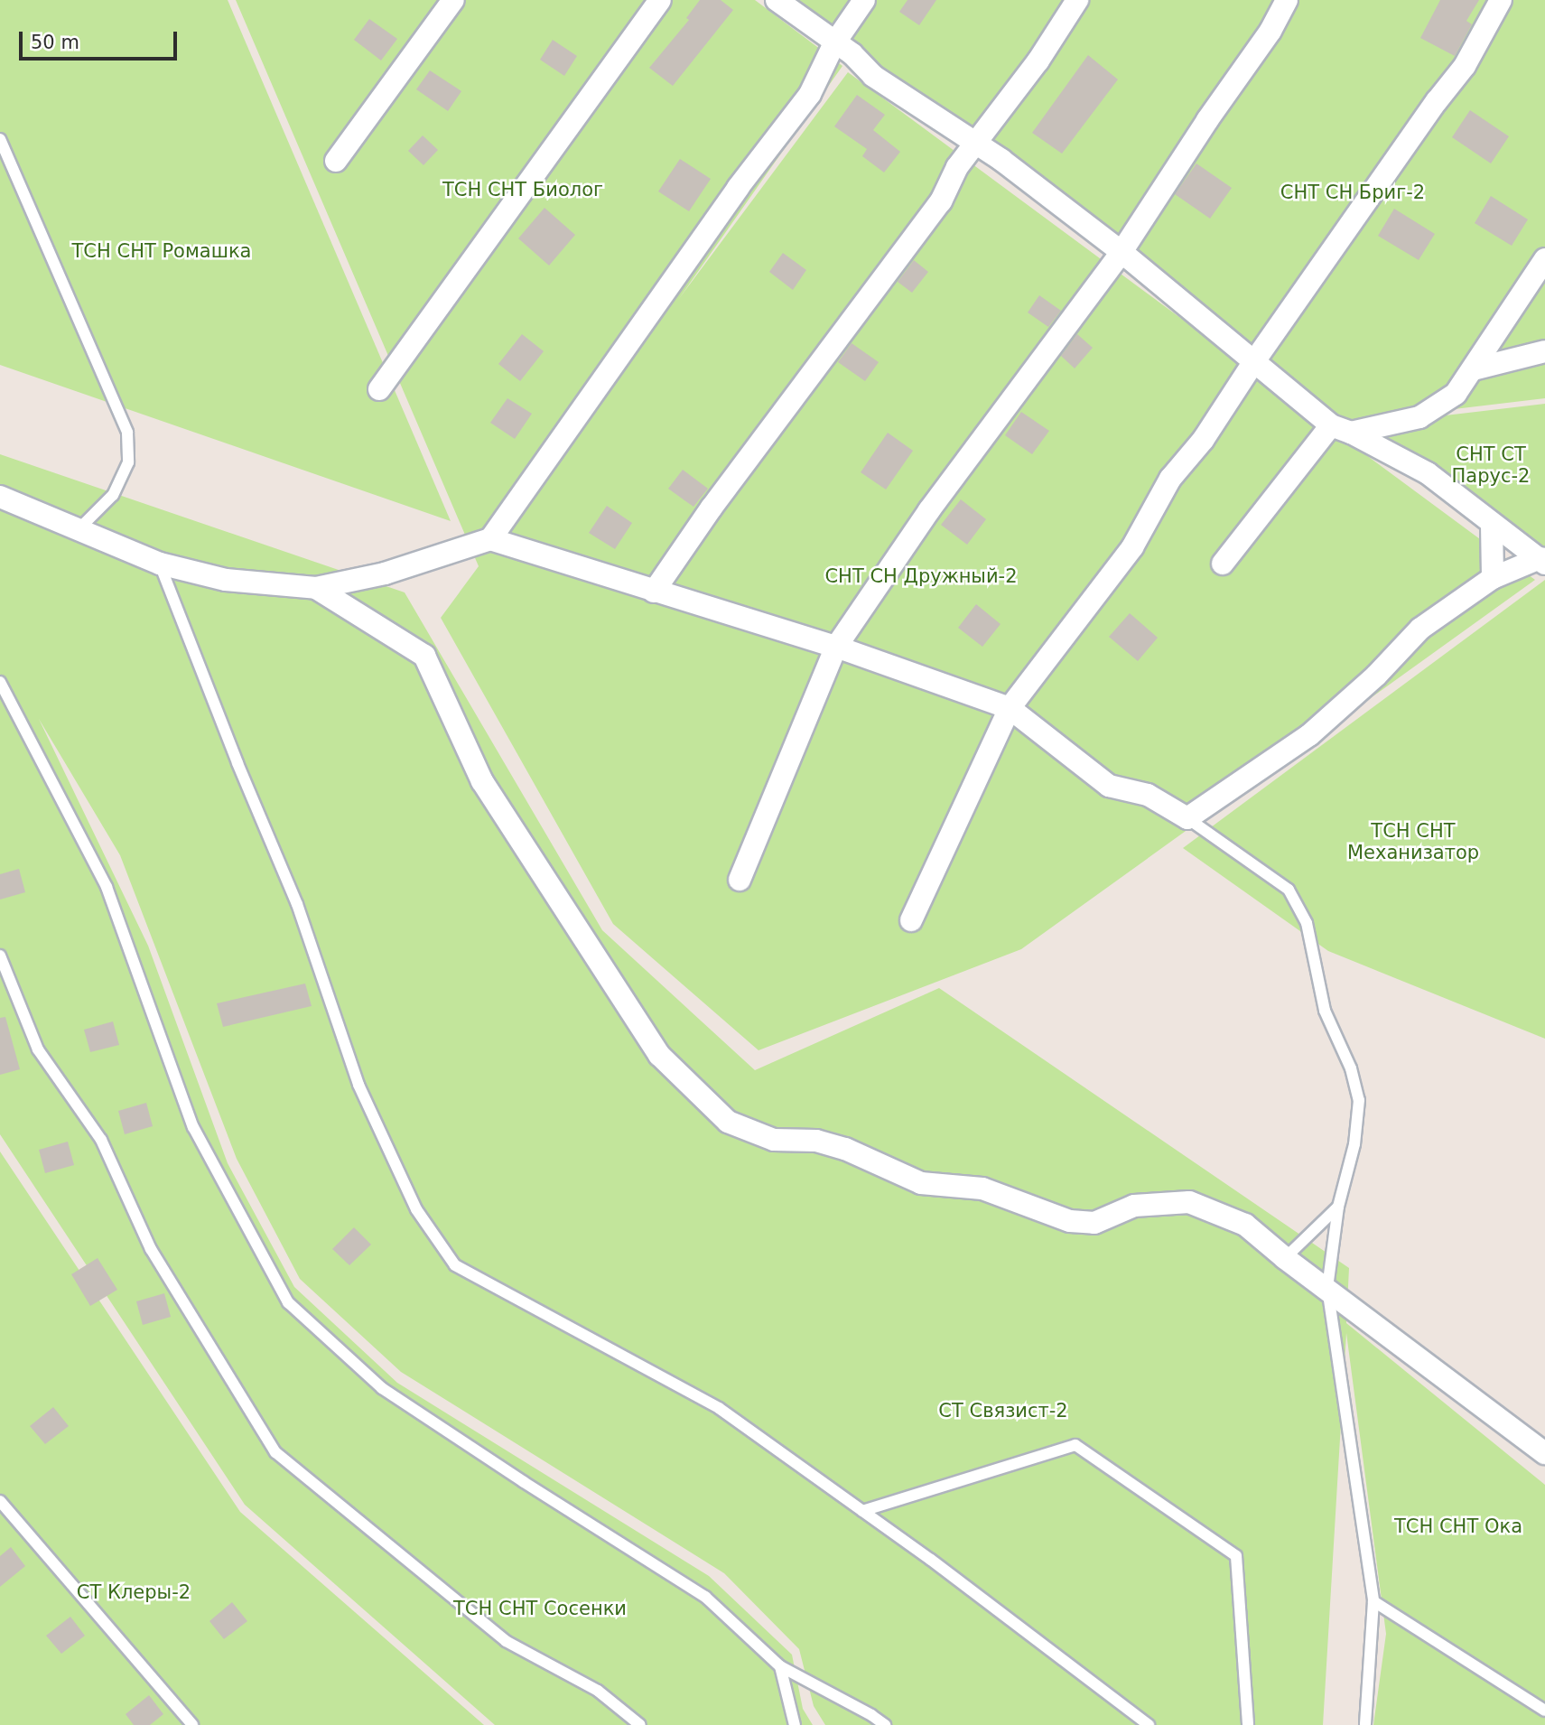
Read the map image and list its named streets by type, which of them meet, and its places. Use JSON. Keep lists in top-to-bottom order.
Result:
{
  "parks": [
    "ТСН СНТ Биолог",
    "СНТ СН Бриг-2",
    "ТСН СНТ Ромашка",
    "СНТ СТ Парус-2",
    "СНТ СН Дружный-2",
    "ТСН СНТ Механизатор",
    "СТ Связист-2",
    "ТСН СНТ Ока",
    "СТ Клеры-2",
    "ТСН СНТ Сосенки"
  ],
  "scale_bar": "50 m"
}
